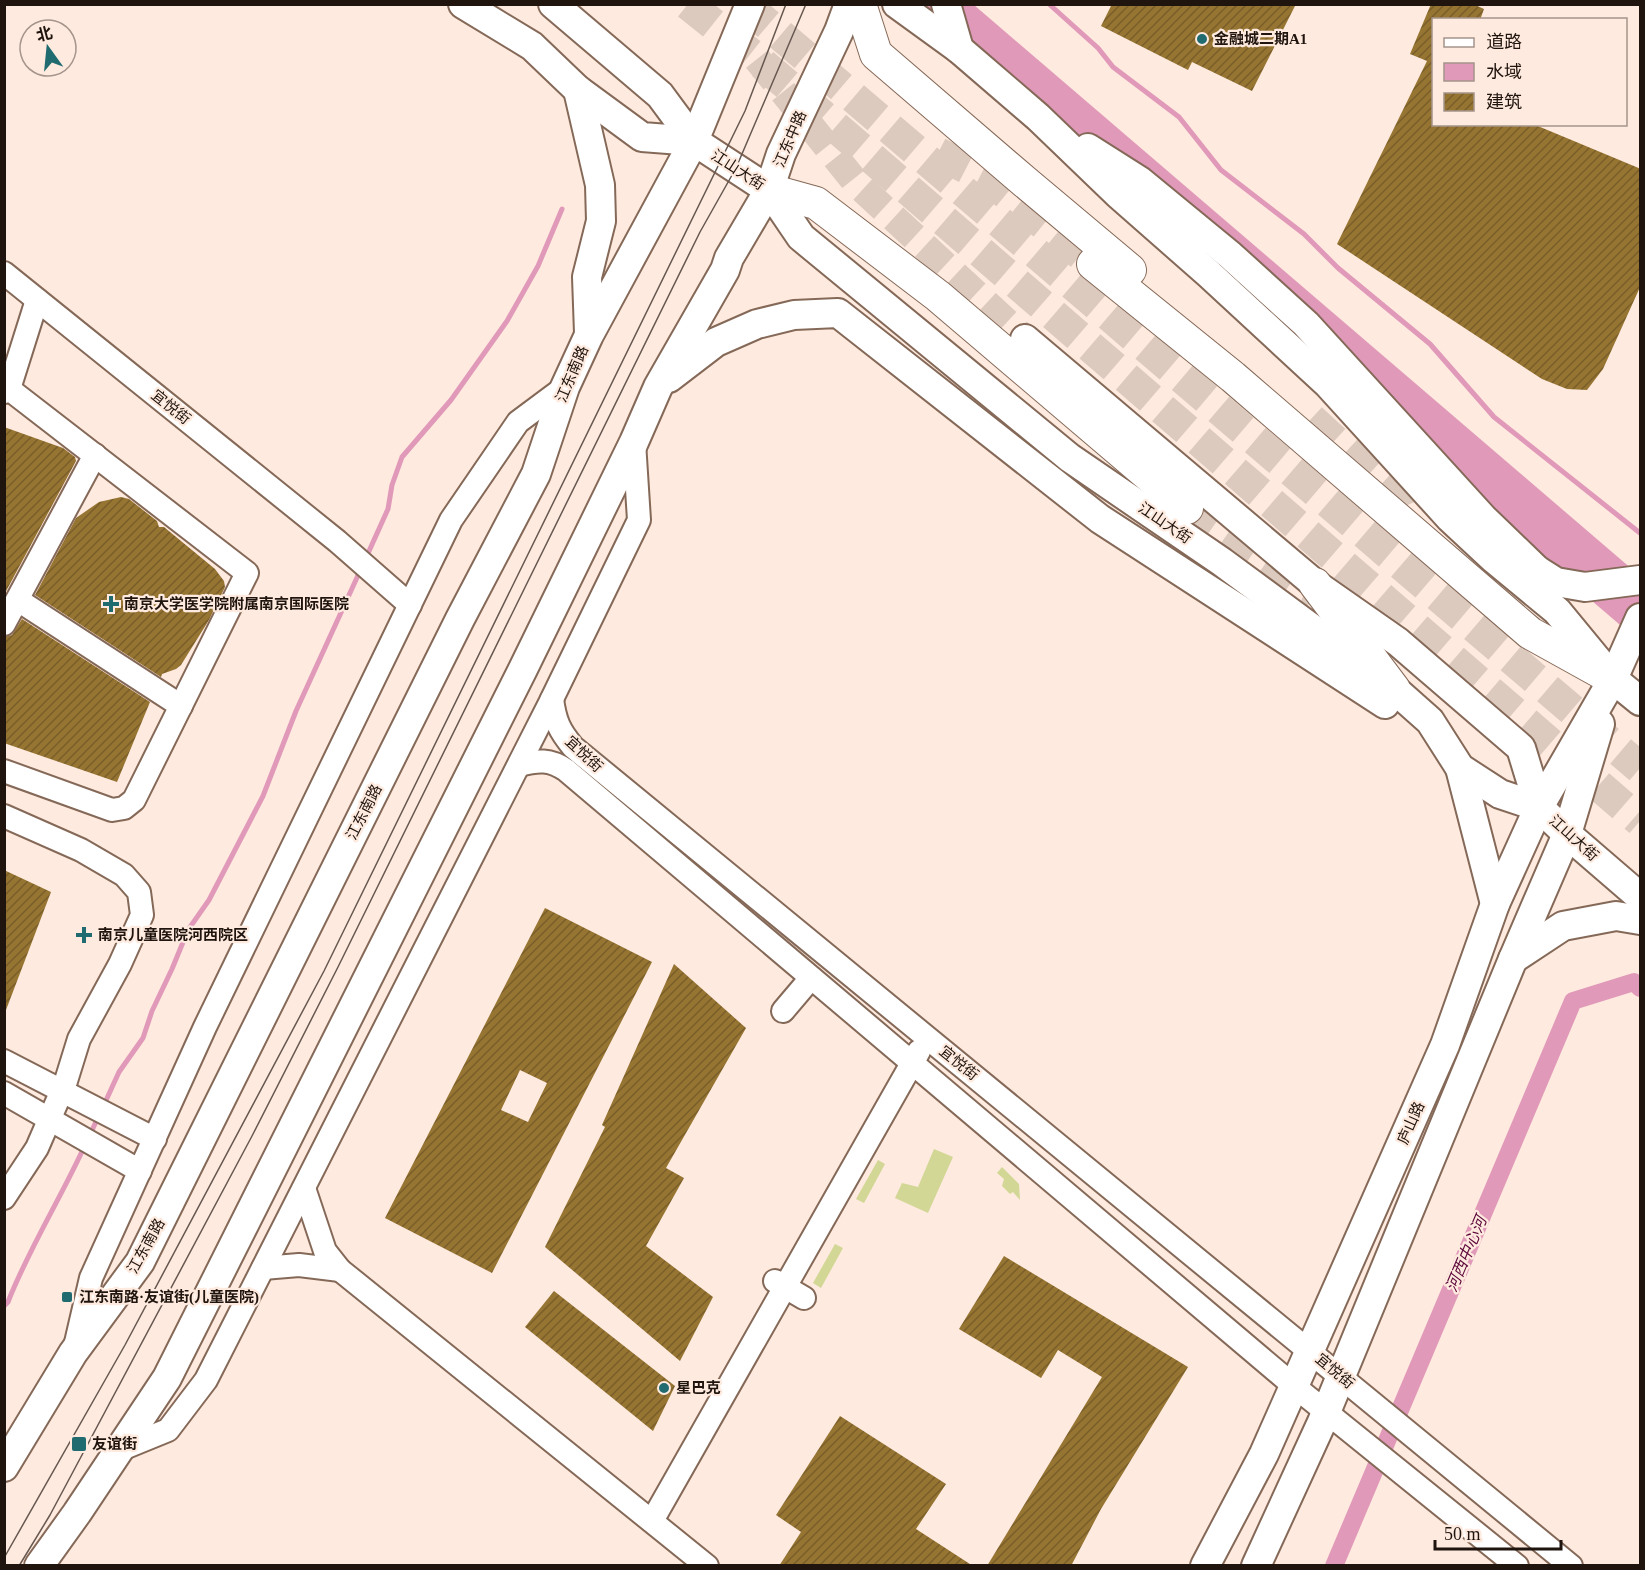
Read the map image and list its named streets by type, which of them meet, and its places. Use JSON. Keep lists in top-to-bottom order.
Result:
{
  "streets": {
    "main road": [
      "江东中路",
      "江山大街",
      "江东南路",
      "庐山路"
    ],
    "street": ["宜悦街"]
  },
  "crossings": [
    ["江东中路", "江山大街"],
    ["江山大街", "江东南路"],
    ["江山大街", "庐山路"],
    ["宜悦街", "庐山路"]
  ],
  "water": ["河西中心河"],
  "places": {
    "other": ["金融城二期A1", "星巴克"],
    "health": ["南京大学医学院附属南京国际医院", "南京儿童医院河西院区"],
    "transit": ["江东南路·友谊街(儿童医院)", "友谊街"]
  },
  "legend": ["道路", "水域", "建筑"],
  "scale_bar": "50 m",
  "north": "top"
}
